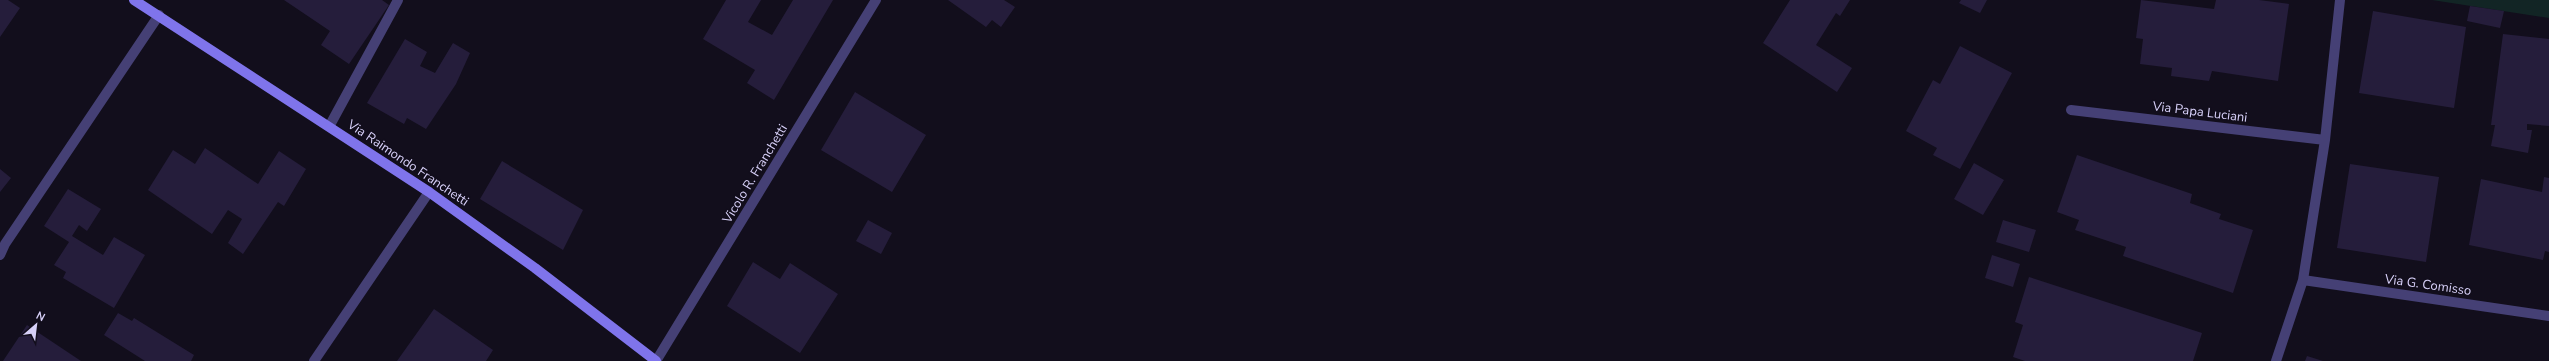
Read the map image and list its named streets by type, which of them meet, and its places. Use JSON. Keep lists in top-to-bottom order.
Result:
{
  "streets": {
    "street": [
      "Via Papa Luciani",
      "Via Raimondo Franchetti",
      "Vicolo R. Franchetti",
      "Via G. Comisso"
    ]
  },
  "crossings": [
    ["Via Raimondo Franchetti", "Vicolo R. Franchetti"]
  ],
  "north": "top right"
}
